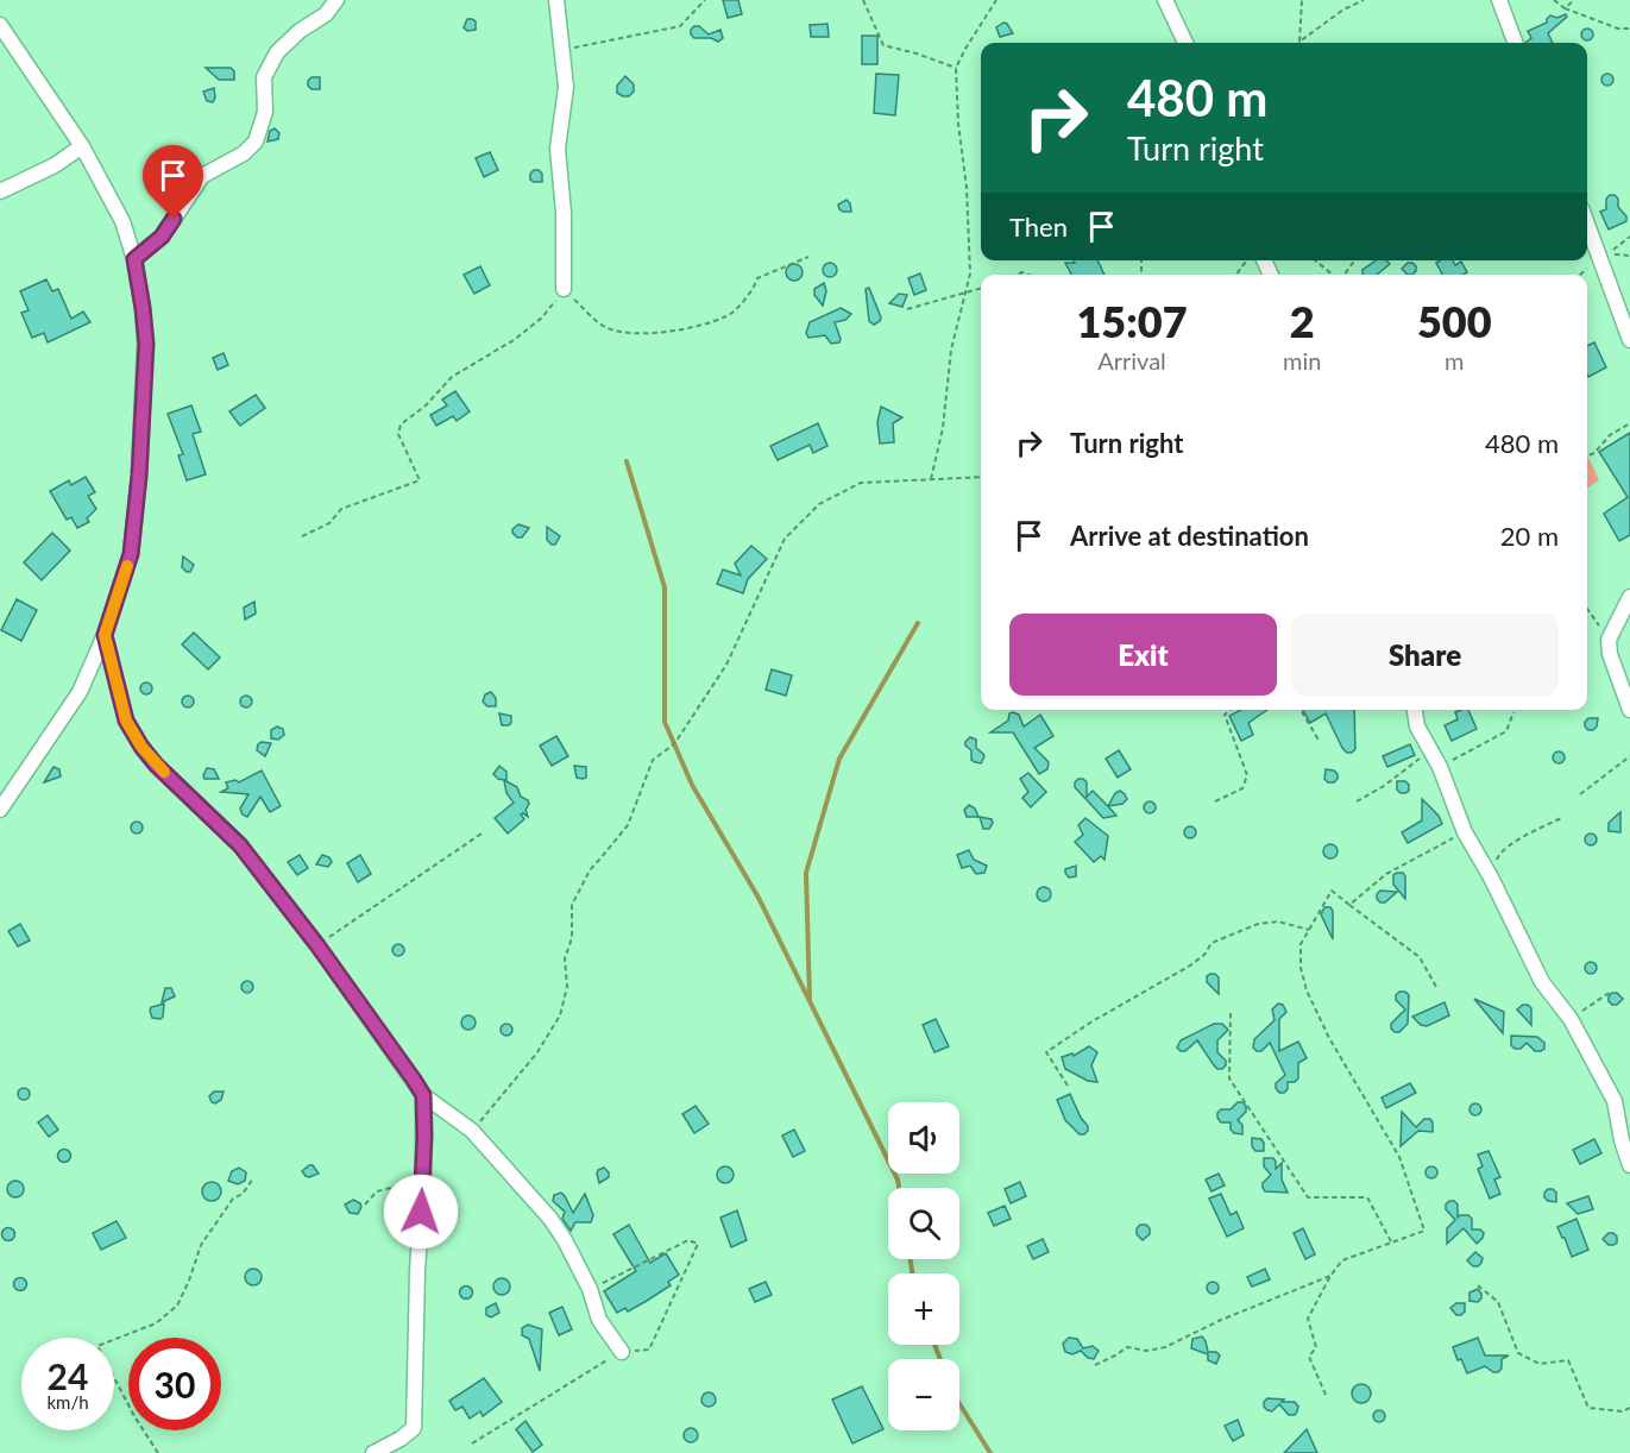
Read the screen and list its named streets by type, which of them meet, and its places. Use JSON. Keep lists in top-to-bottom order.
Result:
{
  "page": {
    "turn": ["480 m", "Turn right"],
    "then": "Then",
    "eta": [
      "15:07",
      "Arrival",
      "2",
      "min",
      "500",
      "m"
    ],
    "list": [
      {
        "name": "Turn right",
        "value": "480 m"
      },
      {
        "name": "Arrive at destination",
        "value": "20 m"
      }
    ],
    "buttons": ["Exit", "Share"],
    "map_buttons": ["+", "−"],
    "speed": "24 km/h",
    "limit": "30"
  }
}
